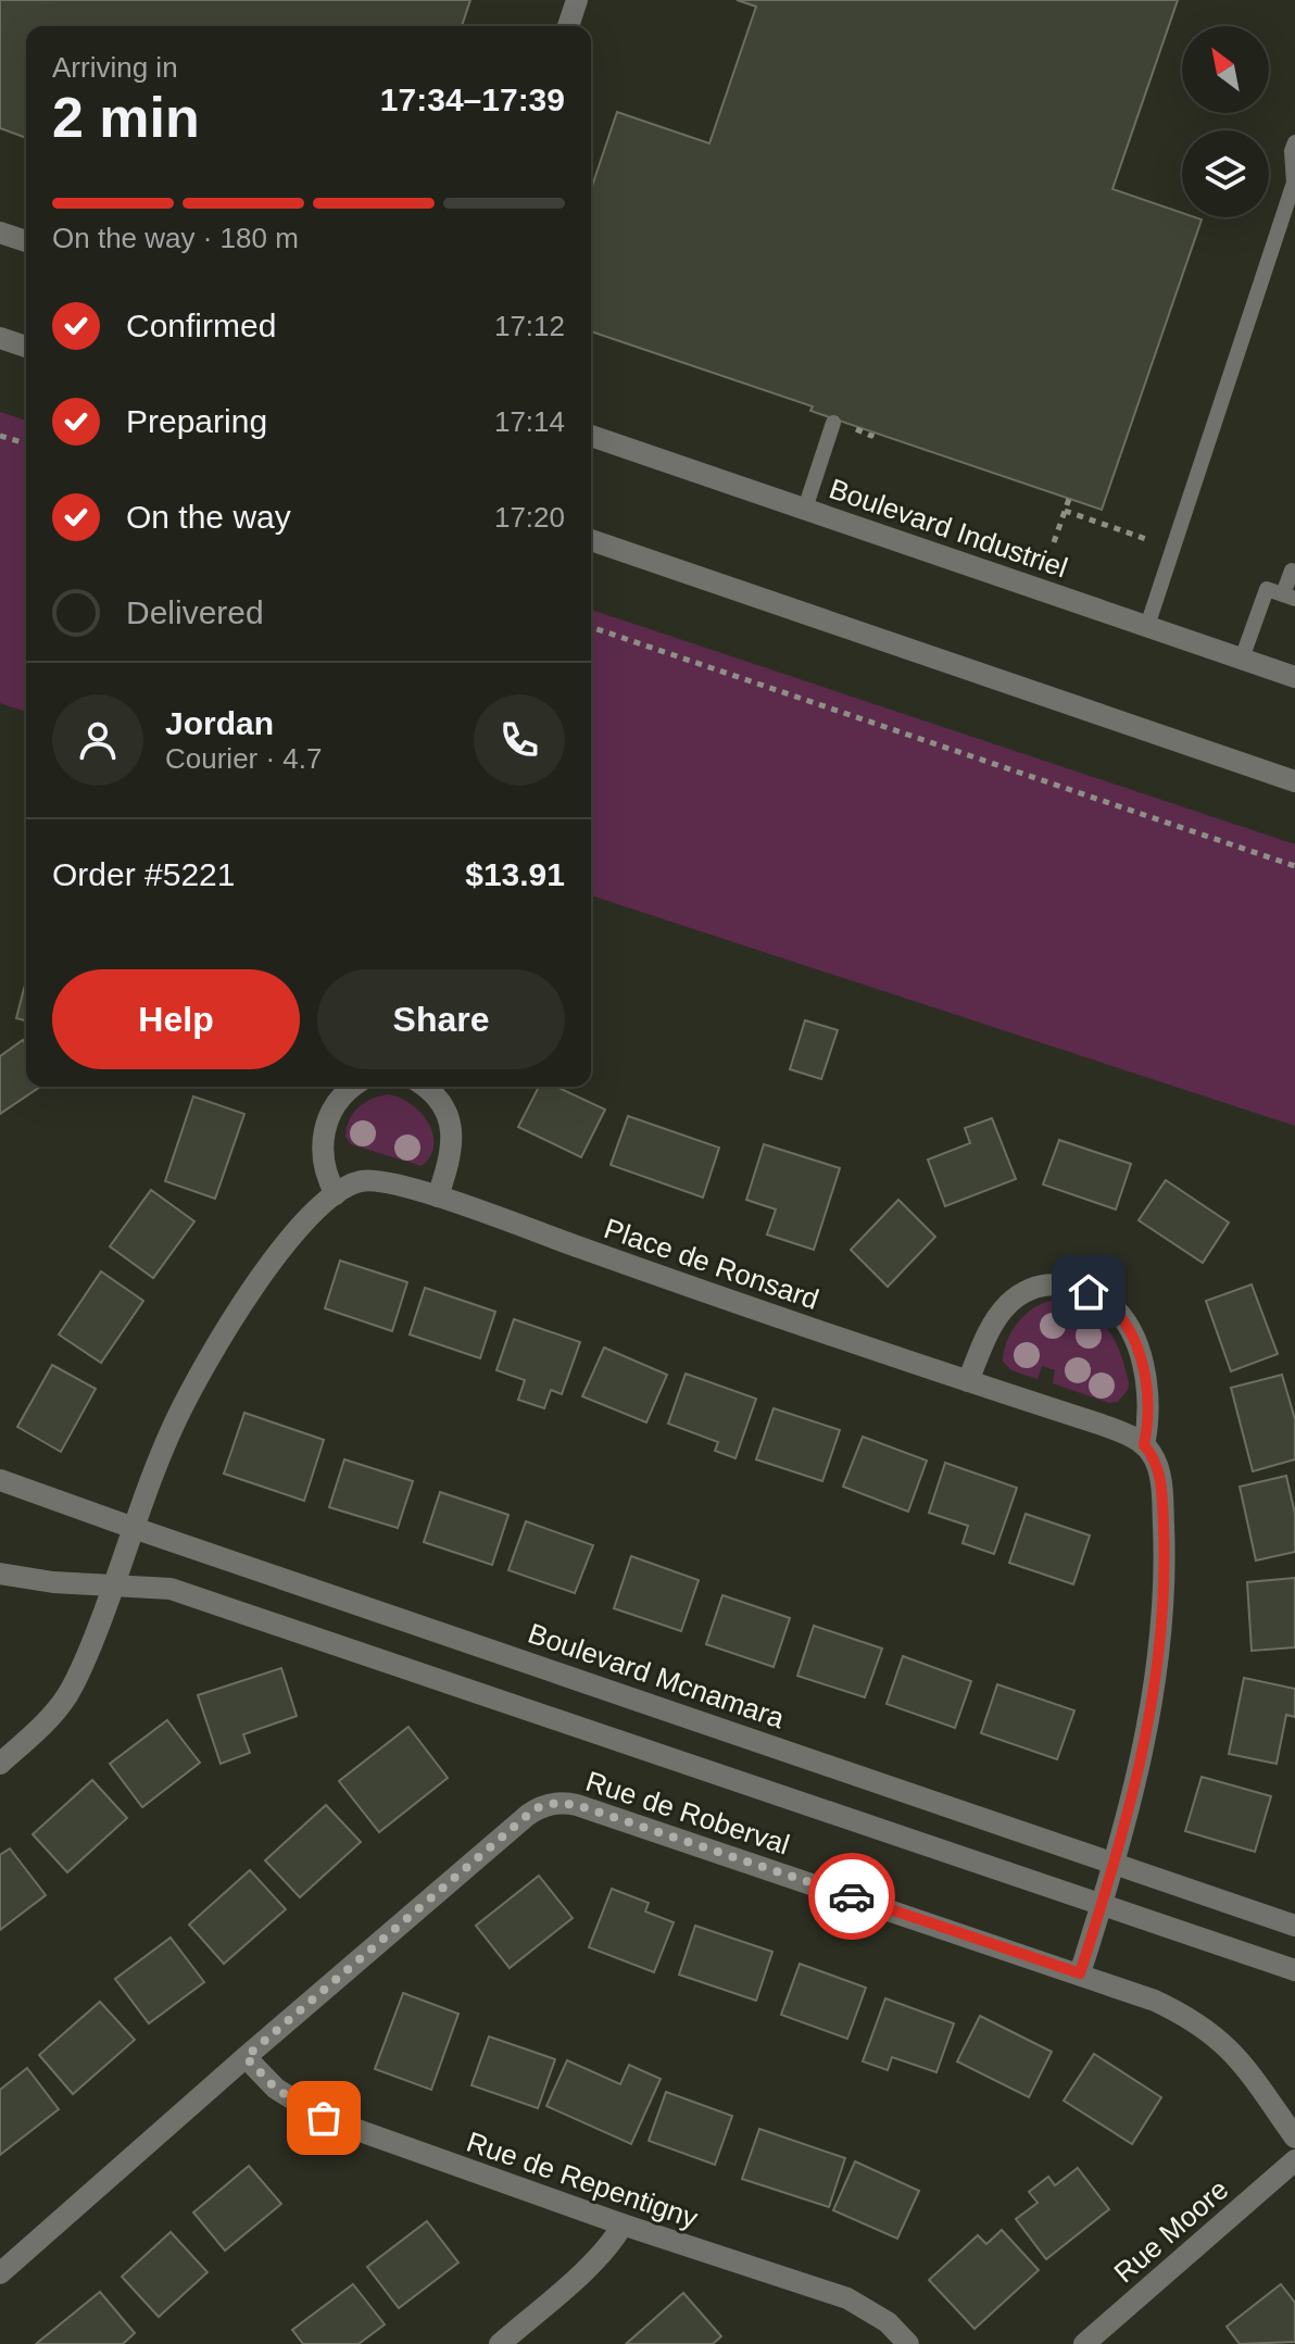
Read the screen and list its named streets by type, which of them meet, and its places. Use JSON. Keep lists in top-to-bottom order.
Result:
{
  "streets": {
    "street": [
      "Boulevard Industriel",
      "Place de Ronsard",
      "Boulevard Mcnamara",
      "Rue de Roberval",
      "Rue de Repentigny",
      "Rue Moore"
    ]
  },
  "crossings": [
    ["Place de Ronsard", "Boulevard Mcnamara"],
    ["Rue de Roberval", "Rue de Repentigny"]
  ],
  "north": "top left",
  "page": {
    "heading": ["2 min", "Arriving in", "17:34–17:39"],
    "panel": [
      "Jordan",
      "Courier · 4.7",
      "Order #5221",
      "$13.91"
    ],
    "bar": "On the way · 180 m",
    "list": [
      ["Confirmed", "17:12"],
      ["Preparing", "17:14"],
      ["On the way", "17:20"],
      "Delivered"
    ],
    "buttons": ["Help", "Share"]
  }
}
